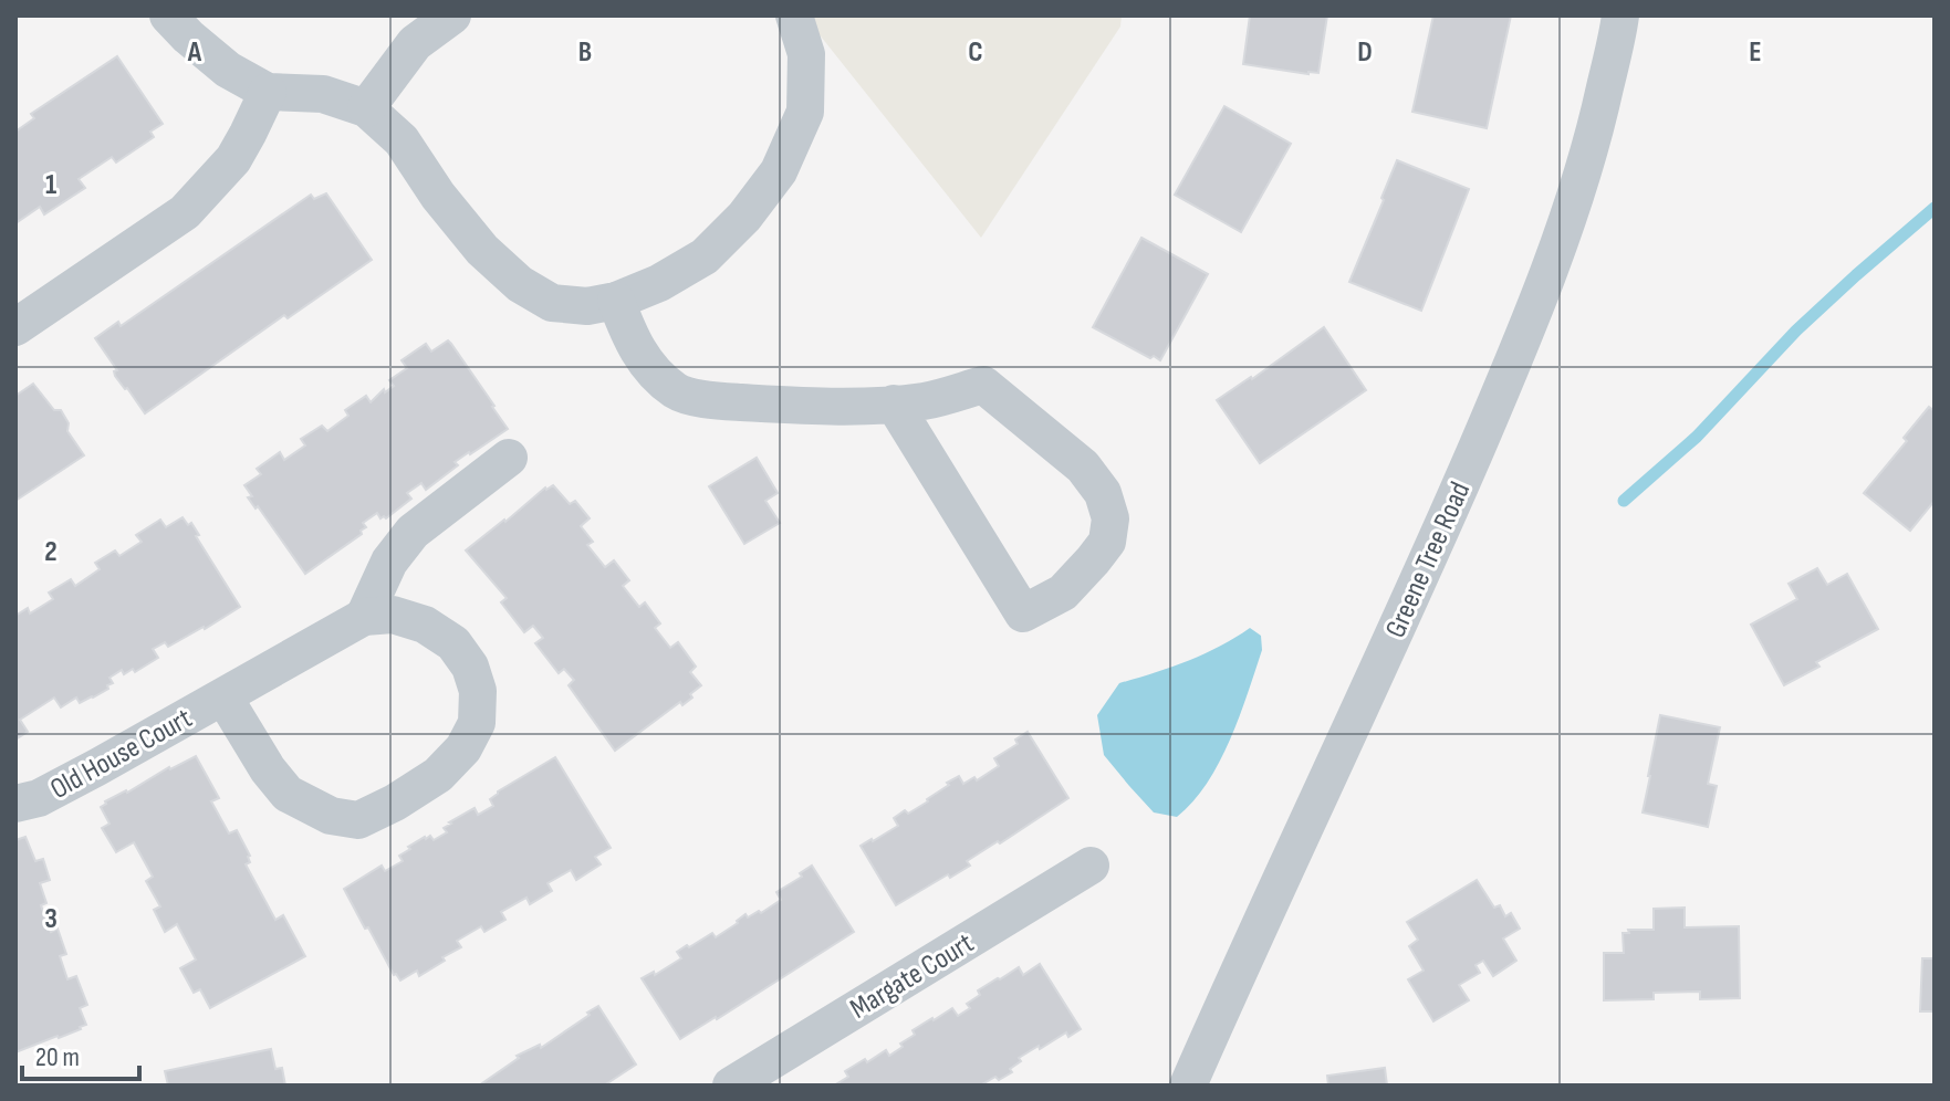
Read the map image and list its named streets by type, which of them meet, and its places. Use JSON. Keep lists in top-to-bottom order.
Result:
{
  "streets": {
    "street": ["Greene Tree Road", "Old House Court", "Margate Court"]
  },
  "scale_bar": "20 m",
  "grid": {
    "columns": [
      "A",
      "B",
      "C",
      "D",
      "E"
    ],
    "rows": ["1", "2", "3"]
  }
}
